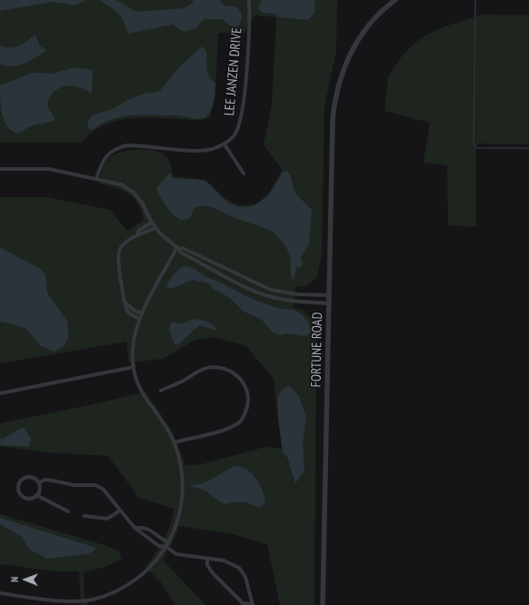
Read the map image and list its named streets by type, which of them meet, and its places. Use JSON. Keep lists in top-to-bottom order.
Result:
{
  "streets": {
    "street": ["LEE JANZEN DRIVE", "FORTUNE ROAD"]
  },
  "north": "left"
}
